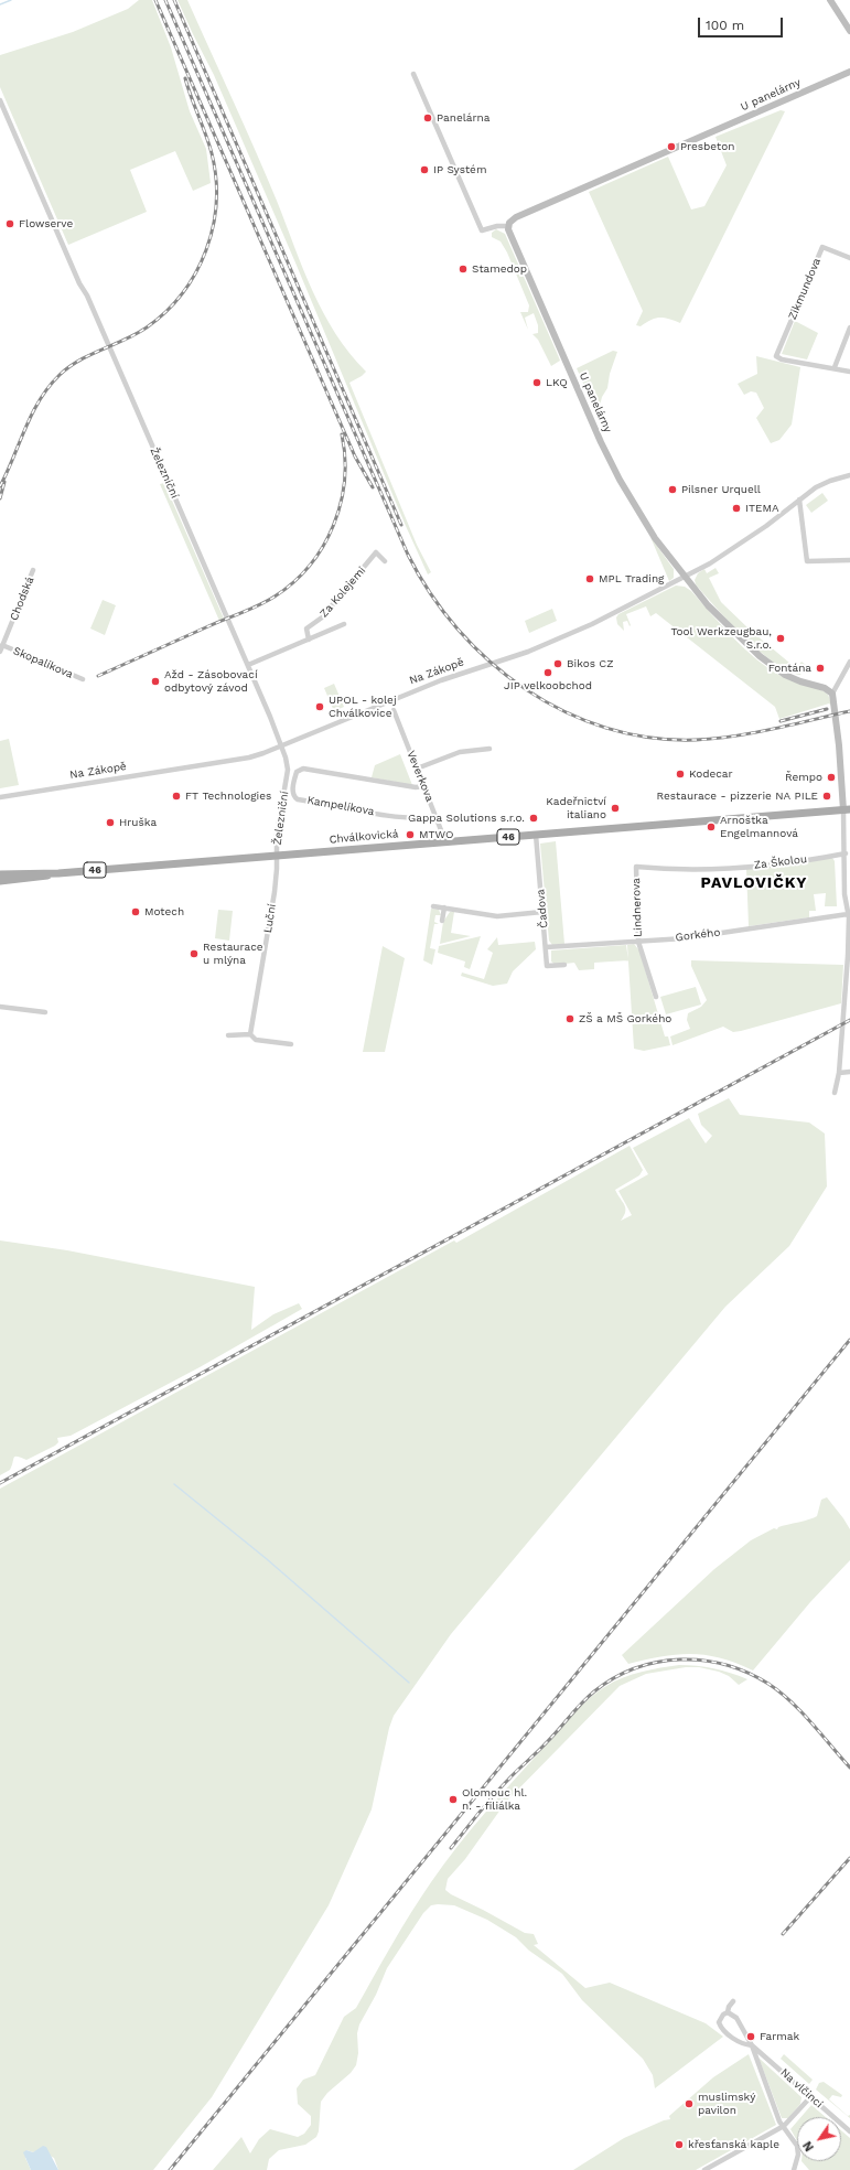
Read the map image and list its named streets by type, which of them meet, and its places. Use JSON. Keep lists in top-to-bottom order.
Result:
{
  "streets": {
    "main road": ["Chválkovická", "46"],
    "street": [
      "U panelárny",
      "Zikmundova",
      "Železniční",
      "Za Kolejemi",
      "Chodská",
      "Skopalíkova",
      "Na Zákopě",
      "Veverkova",
      "Kampelíkova",
      "Za Školou",
      "Lindnerova",
      "Čadova",
      "Luční",
      "Gorkého",
      "Na vlčinci"
    ]
  },
  "crossings": [
    ["U panelárny", "Na Zákopě"],
    ["Železniční", "Za Kolejemi"],
    ["Železniční", "Na Zákopě"],
    ["Železniční", "Chválkovická"],
    ["Železniční", "Luční"],
    ["Chodská", "Skopalíkova"],
    ["Veverkova", "Kampelíkova"],
    ["Veverkova", "Chválkovická"],
    ["Chválkovická", "Čadova"],
    ["Chválkovická", "Luční"],
    ["Za Školou", "Lindnerova"],
    ["Lindnerova", "Gorkého"],
    ["Čadova", "Gorkého"]
  ],
  "districts": ["PAVLOVIČKY"],
  "places": [
    "Panelárna",
    "Presbeton",
    "IP Systém",
    "Flowserve",
    "Stamedop",
    "LKQ",
    "Pilsner Urquell",
    "ITEMA",
    "MPL Trading",
    "Tool Werkzeugbau, S.r.o.",
    "Bikos CZ",
    "Fontána",
    "JIP velkoobchod",
    "Ažd - Zásobovací odbytový závod",
    "UPOL - kolej Chválkovice",
    "Kodecar",
    "Řempo",
    "FT Technologies",
    "Restaurace - pizzerie NA PILE",
    "Kadeřnictví italiano",
    "Gappa Solutions s.r.o.",
    "Hruška",
    "Arnoštka Engelmannová",
    "MTWO",
    "Motech",
    "Restaurace u mlýna",
    "ZŠ a MŠ Gorkého",
    "Olomouc hl. n. - filiálka",
    "Farmak",
    "muslimský pavilon",
    "křesťanská kaple"
  ],
  "scale_bar": "100 m",
  "north": "bottom left"
}
